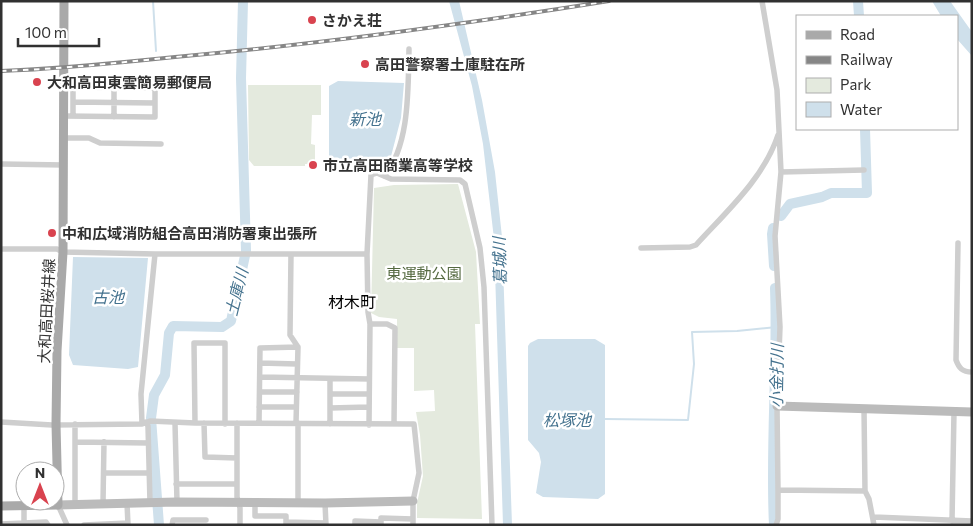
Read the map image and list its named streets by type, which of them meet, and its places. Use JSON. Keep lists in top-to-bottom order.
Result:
{
  "streets": {
    "main road": ["大和高田桜井線"]
  },
  "districts": ["材木町"],
  "water": [
    "新池",
    "葛城川",
    "土庫川",
    "古池",
    "小金打川",
    "松塚池"
  ],
  "parks": ["東運動公園"],
  "places": [
    "さかえ荘",
    "高田警察署土庫駐在所",
    "大和高田東雲簡易郵便局",
    "市立高田商業高等学校",
    "中和広域消防組合高田消防署東出張所"
  ],
  "legend": [
    "Road",
    "Railway",
    "Park",
    "Water"
  ],
  "scale_bar": "100 m",
  "north": "top"
}
